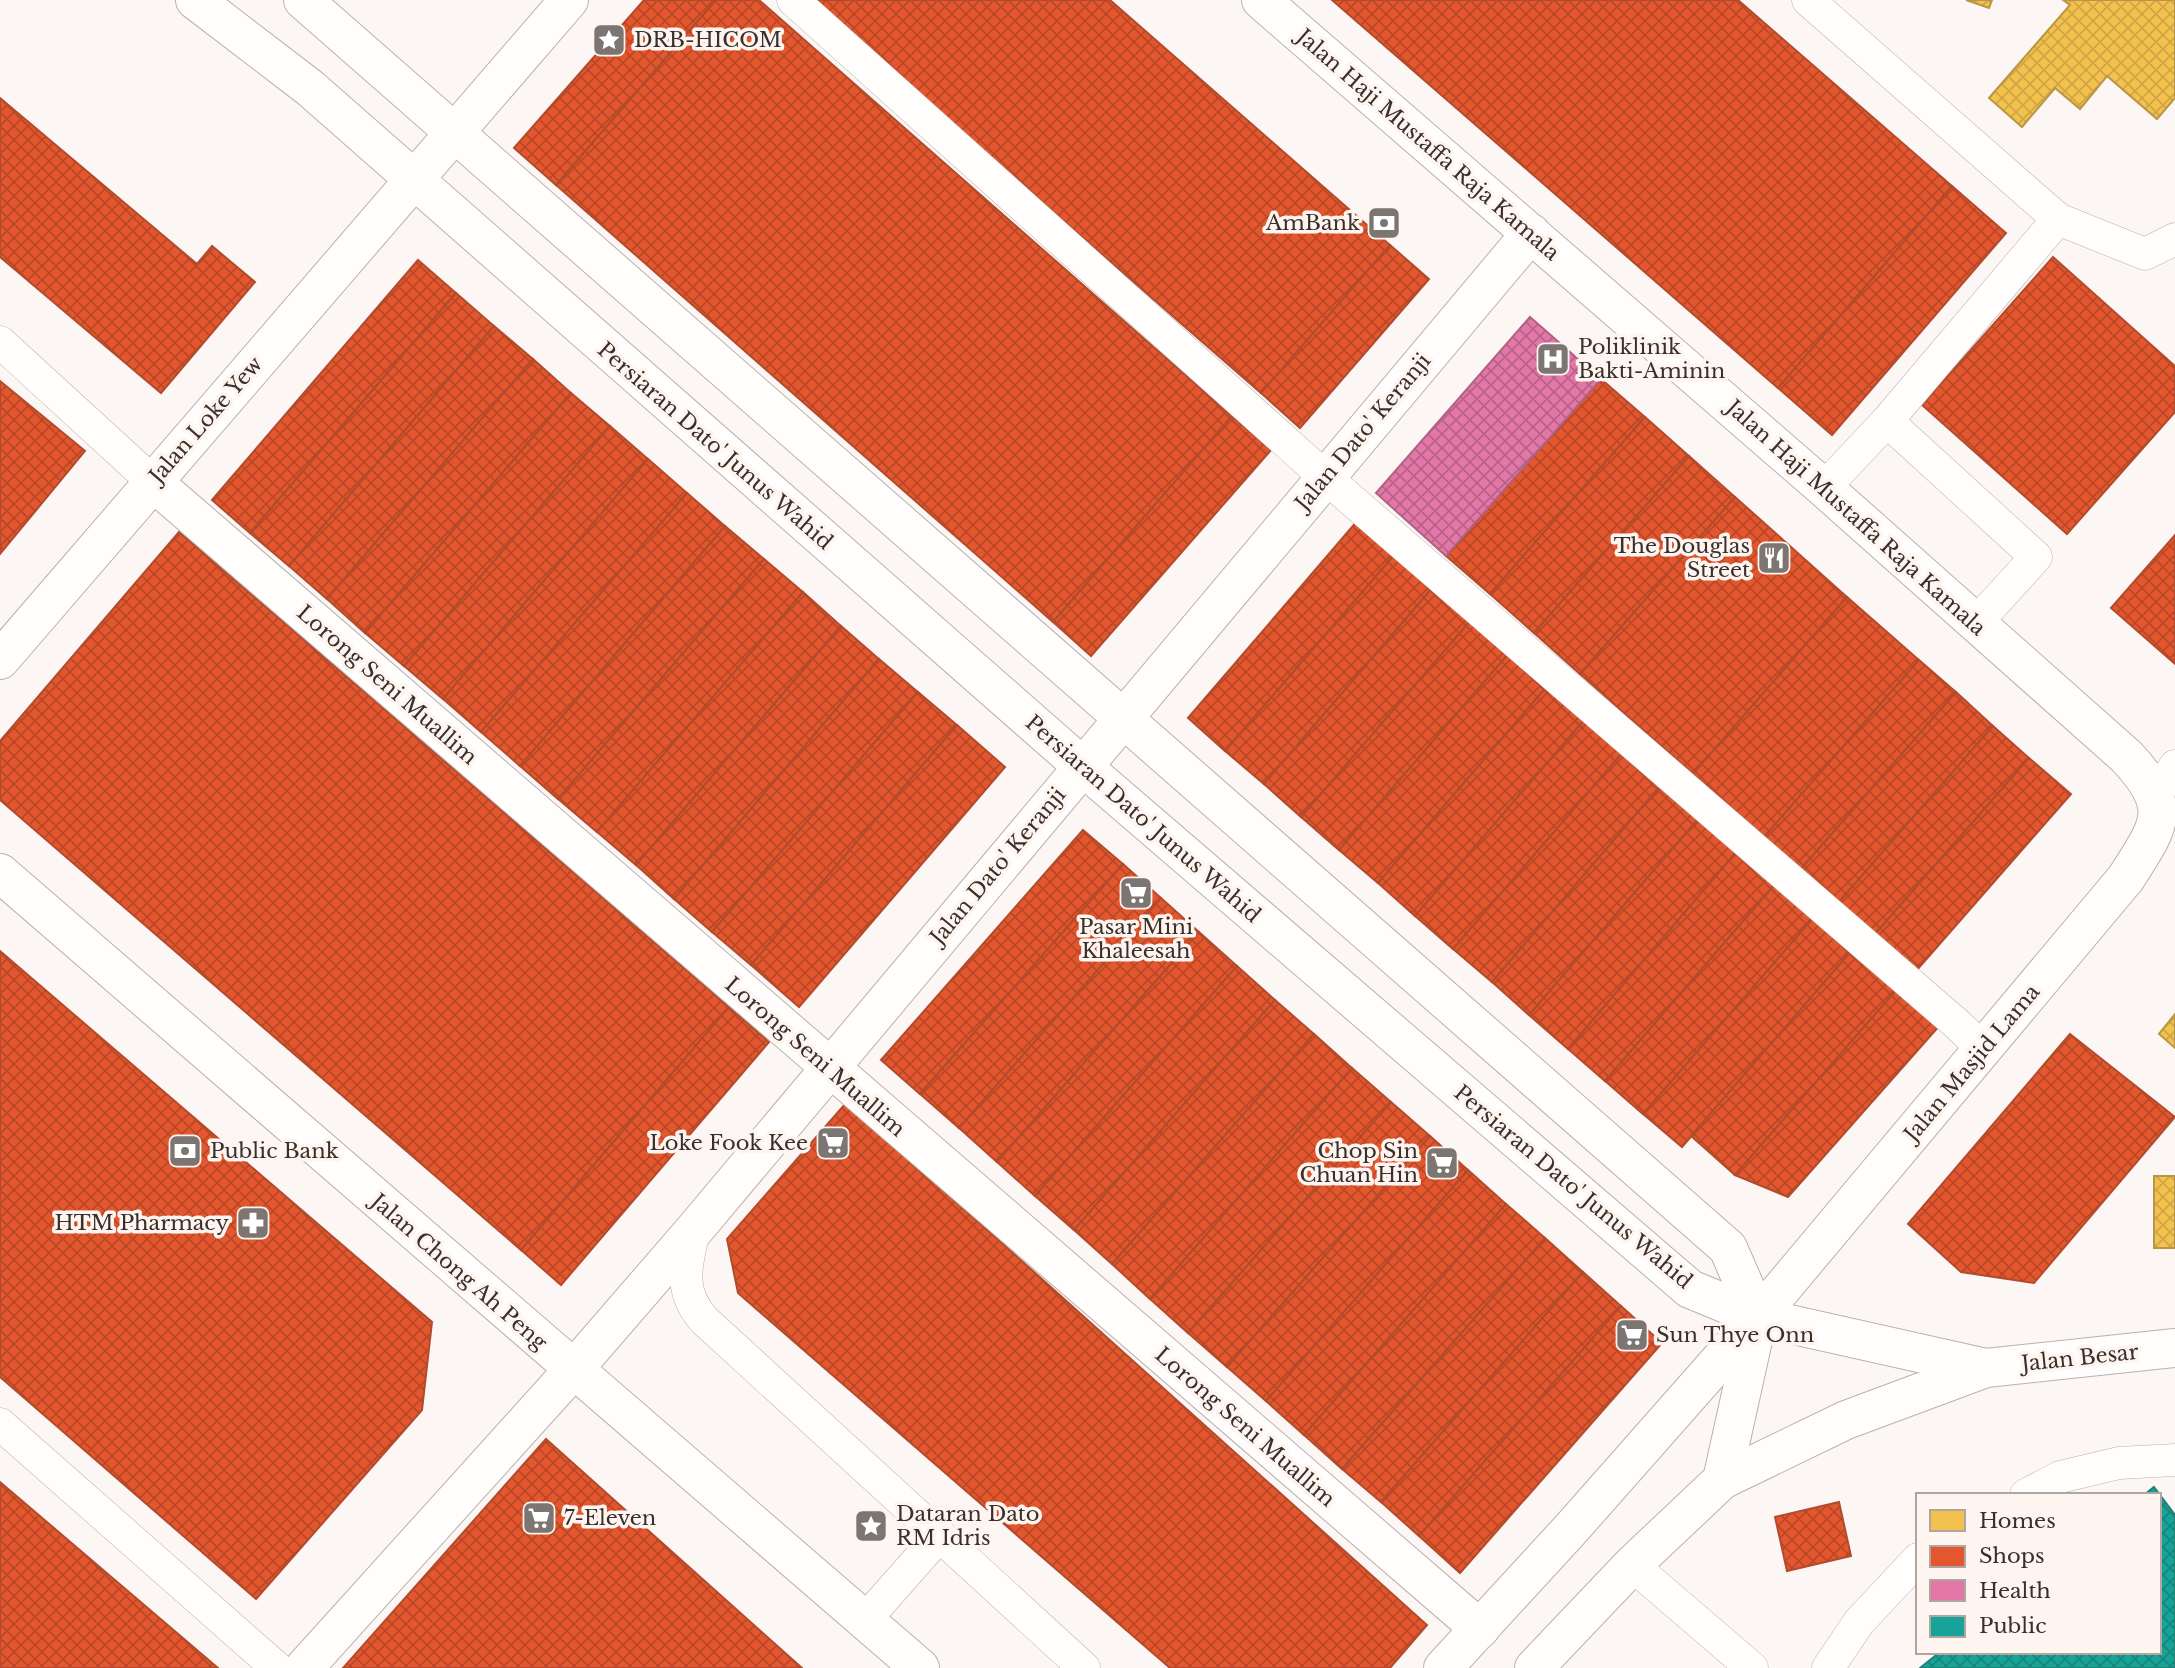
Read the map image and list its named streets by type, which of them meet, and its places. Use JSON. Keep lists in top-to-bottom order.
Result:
{
  "streets": {
    "street": [
      "Jalan Haji Mustaffa Raja Kamala",
      "Jalan Loke Yew",
      "Jalan Dato' Keranji",
      "Persiaran Dato' Junus Wahid",
      "Lorong Seni Muallim",
      "Jalan Masjid Lama",
      "Jalan Chong Ah Peng",
      "Jalan Besar"
    ]
  },
  "crossings": [
    ["Jalan Haji Mustaffa Raja Kamala", "Jalan Dato' Keranji"],
    ["Jalan Haji Mustaffa Raja Kamala", "Jalan Masjid Lama"],
    ["Jalan Loke Yew", "Persiaran Dato' Junus Wahid"],
    ["Jalan Loke Yew", "Lorong Seni Muallim"],
    ["Jalan Dato' Keranji", "Persiaran Dato' Junus Wahid"],
    ["Jalan Dato' Keranji", "Lorong Seni Muallim"],
    ["Jalan Dato' Keranji", "Jalan Chong Ah Peng"],
    ["Persiaran Dato' Junus Wahid", "Jalan Masjid Lama"],
    ["Persiaran Dato' Junus Wahid", "Jalan Besar"],
    ["Lorong Seni Muallim", "Jalan Masjid Lama"]
  ],
  "places": {
    "place": ["DRB-HICOM", "Dataran Dato RM Idris"],
    "bank": ["AmBank", "Public Bank"],
    "hospital": ["Poliklinik Bakti-Aminin"],
    "restaurant": ["The Douglas Street"],
    "supermarket": [
      "Pasar Mini Khaleesah",
      "Loke Fook Kee",
      "Chop Sin Chuan Hin",
      "Sun Thye Onn",
      "7-Eleven"
    ],
    "pharmacy": ["HTM Pharmacy"]
  },
  "legend": [
    "Homes",
    "Shops",
    "Health",
    "Public"
  ]
}
